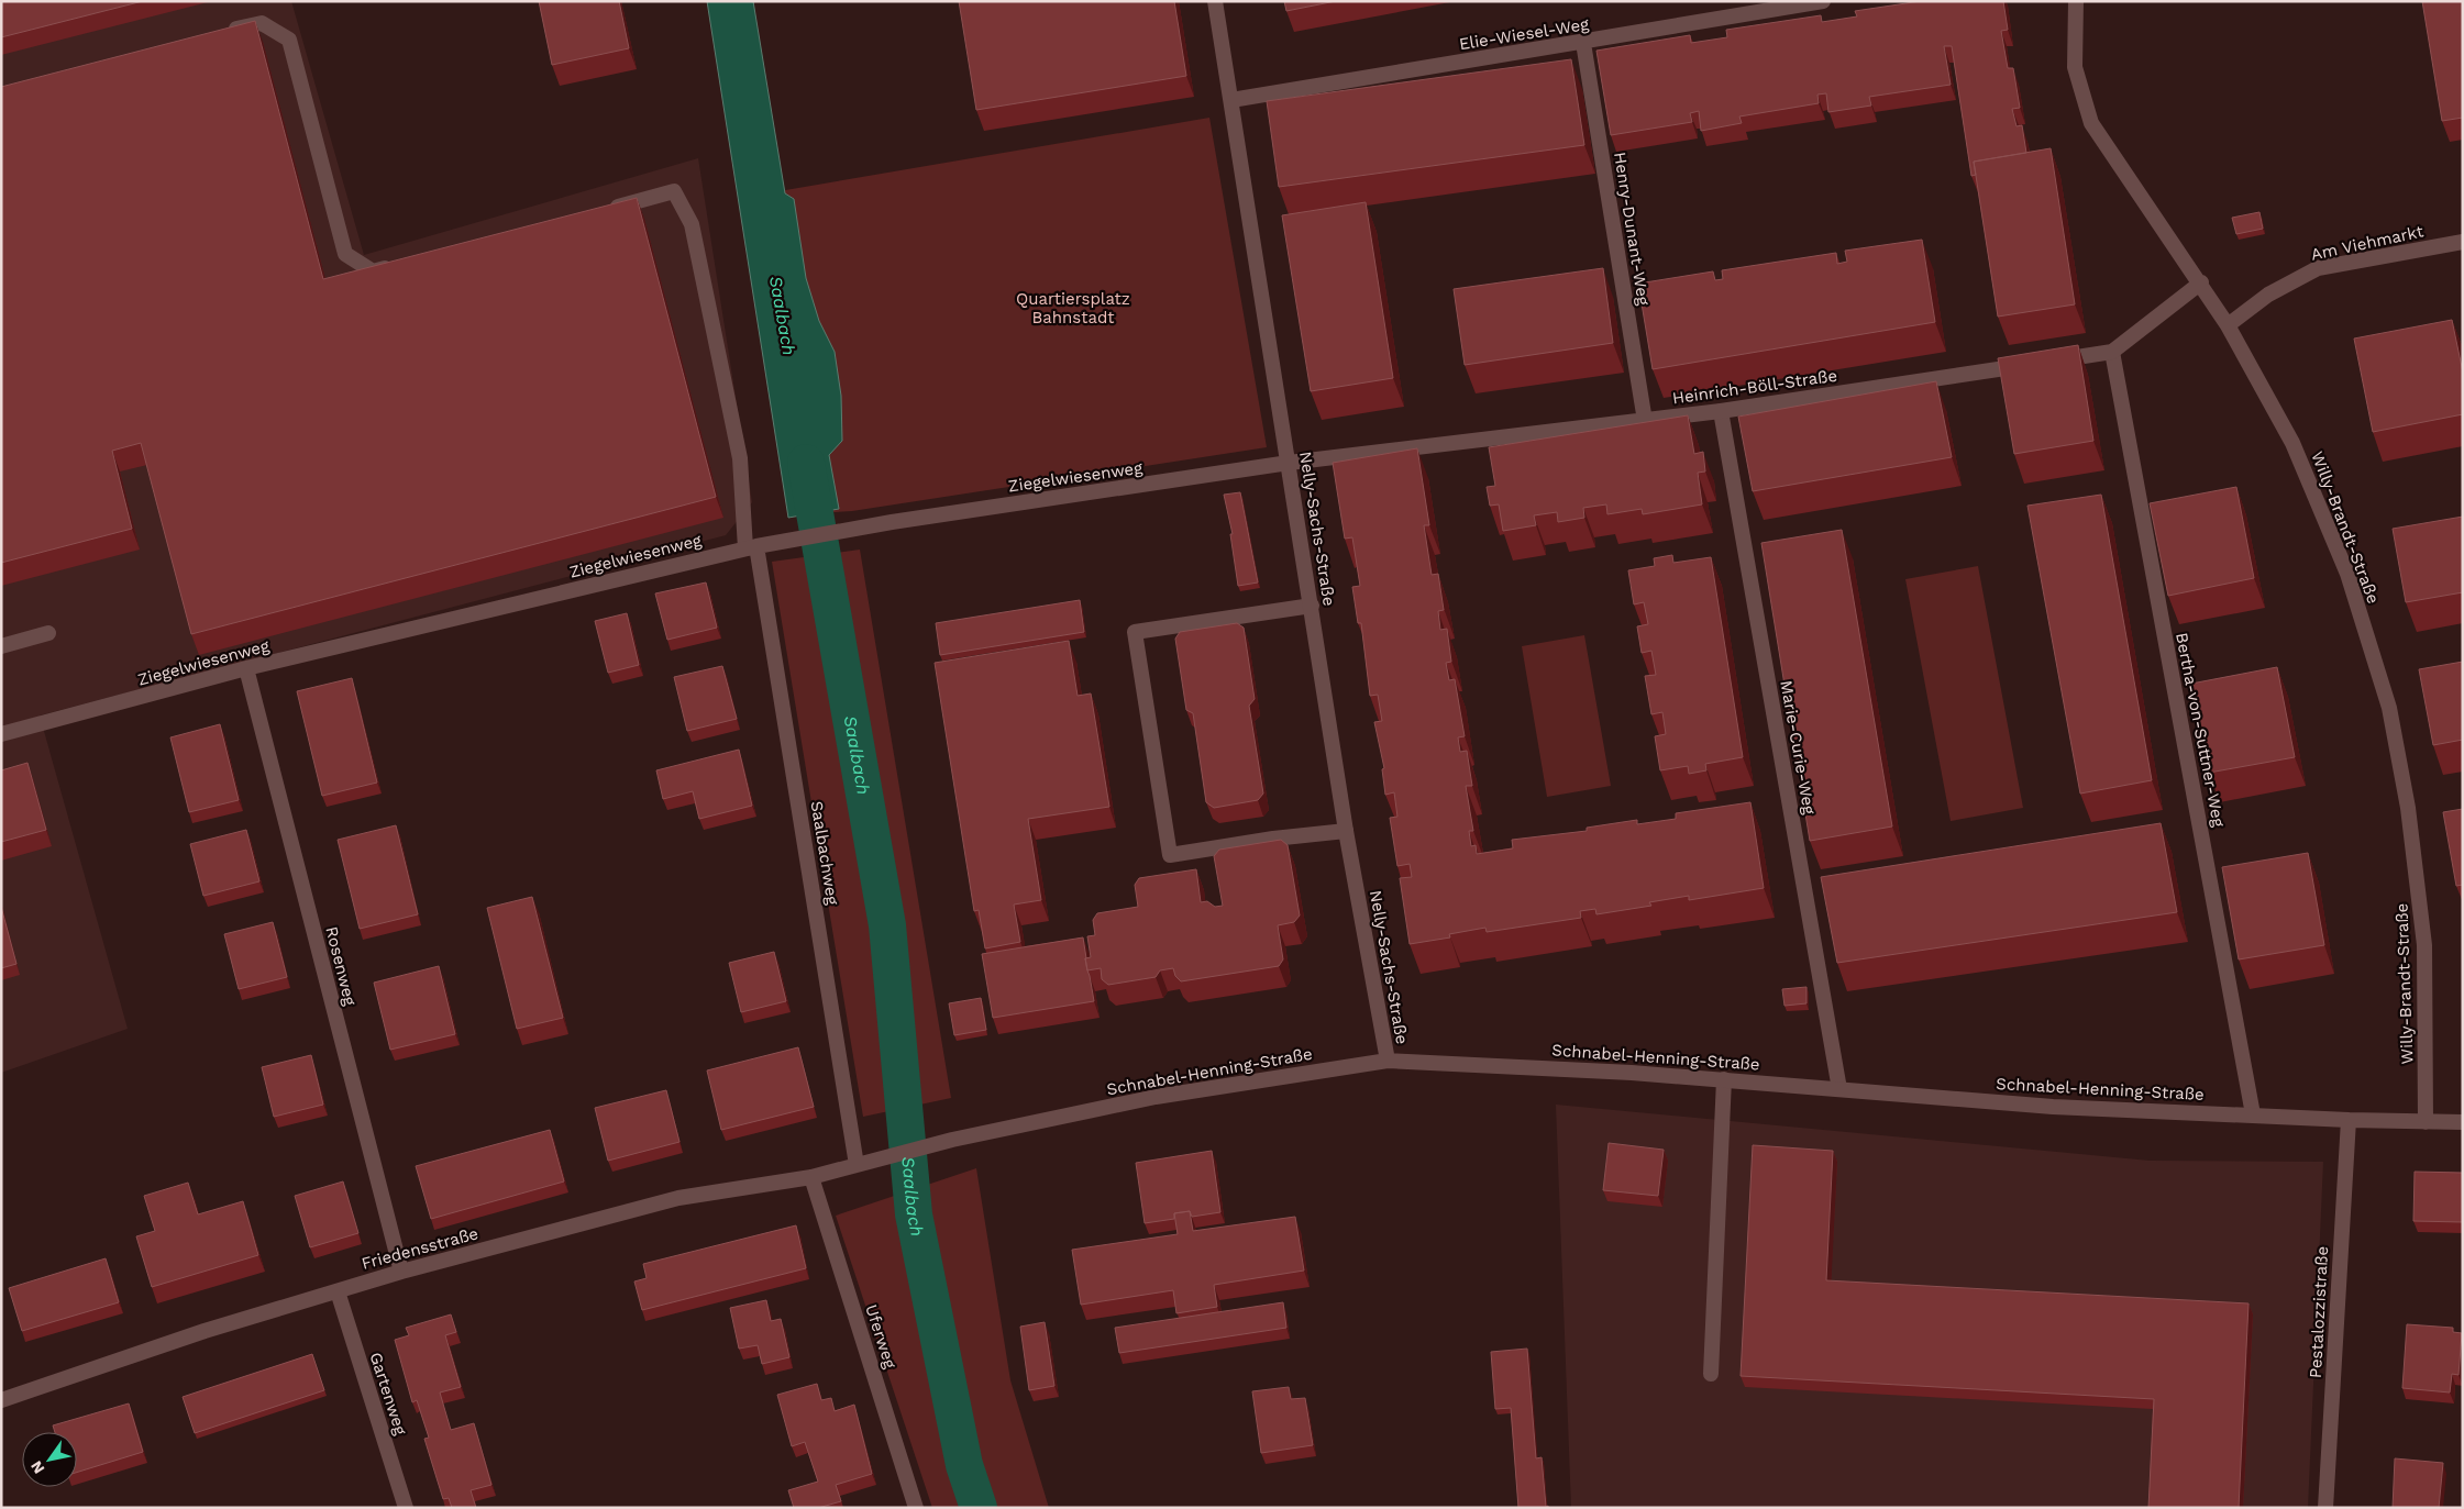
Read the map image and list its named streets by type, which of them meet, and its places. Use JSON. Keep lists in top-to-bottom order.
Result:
{
  "streets": {
    "street": [
      "Elie-Wiesel-Weg",
      "Henry-Dunant-Weg",
      "Am Viehmarkt",
      "Heinrich-Böll-Straße",
      "Ziegelwiesenweg",
      "Willy-Brandt-Straße",
      "Nelly-Sachs-Straße",
      "Bertha-von-Suttner-Weg",
      "Marie-Curie-Weg",
      "Saalbachweg",
      "Rosenweg",
      "Schnabel-Henning-Straße",
      "Friedensstraße",
      "Pestalozzistraße",
      "Uferweg",
      "Gartenweg"
    ]
  },
  "crossings": [
    ["Elie-Wiesel-Weg", "Henry-Dunant-Weg"],
    ["Elie-Wiesel-Weg", "Nelly-Sachs-Straße"],
    ["Henry-Dunant-Weg", "Heinrich-Böll-Straße"],
    ["Am Viehmarkt", "Willy-Brandt-Straße"],
    ["Heinrich-Böll-Straße", "Ziegelwiesenweg"],
    ["Heinrich-Böll-Straße", "Willy-Brandt-Straße"],
    ["Heinrich-Böll-Straße", "Nelly-Sachs-Straße"],
    ["Heinrich-Böll-Straße", "Bertha-von-Suttner-Weg"],
    ["Heinrich-Böll-Straße", "Marie-Curie-Weg"],
    ["Ziegelwiesenweg", "Nelly-Sachs-Straße"],
    ["Ziegelwiesenweg", "Saalbachweg"],
    ["Ziegelwiesenweg", "Rosenweg"],
    ["Willy-Brandt-Straße", "Schnabel-Henning-Straße"],
    ["Nelly-Sachs-Straße", "Schnabel-Henning-Straße"],
    ["Bertha-von-Suttner-Weg", "Schnabel-Henning-Straße"],
    ["Marie-Curie-Weg", "Schnabel-Henning-Straße"],
    ["Saalbachweg", "Schnabel-Henning-Straße"],
    ["Saalbachweg", "Friedensstraße"],
    ["Rosenweg", "Friedensstraße"],
    ["Schnabel-Henning-Straße", "Friedensstraße"],
    ["Schnabel-Henning-Straße", "Pestalozzistraße"],
    ["Friedensstraße", "Uferweg"],
    ["Friedensstraße", "Gartenweg"]
  ],
  "water": ["Saalbach"],
  "parks": ["Quartiersplatz Bahnstadt"],
  "north": "bottom left"
}
